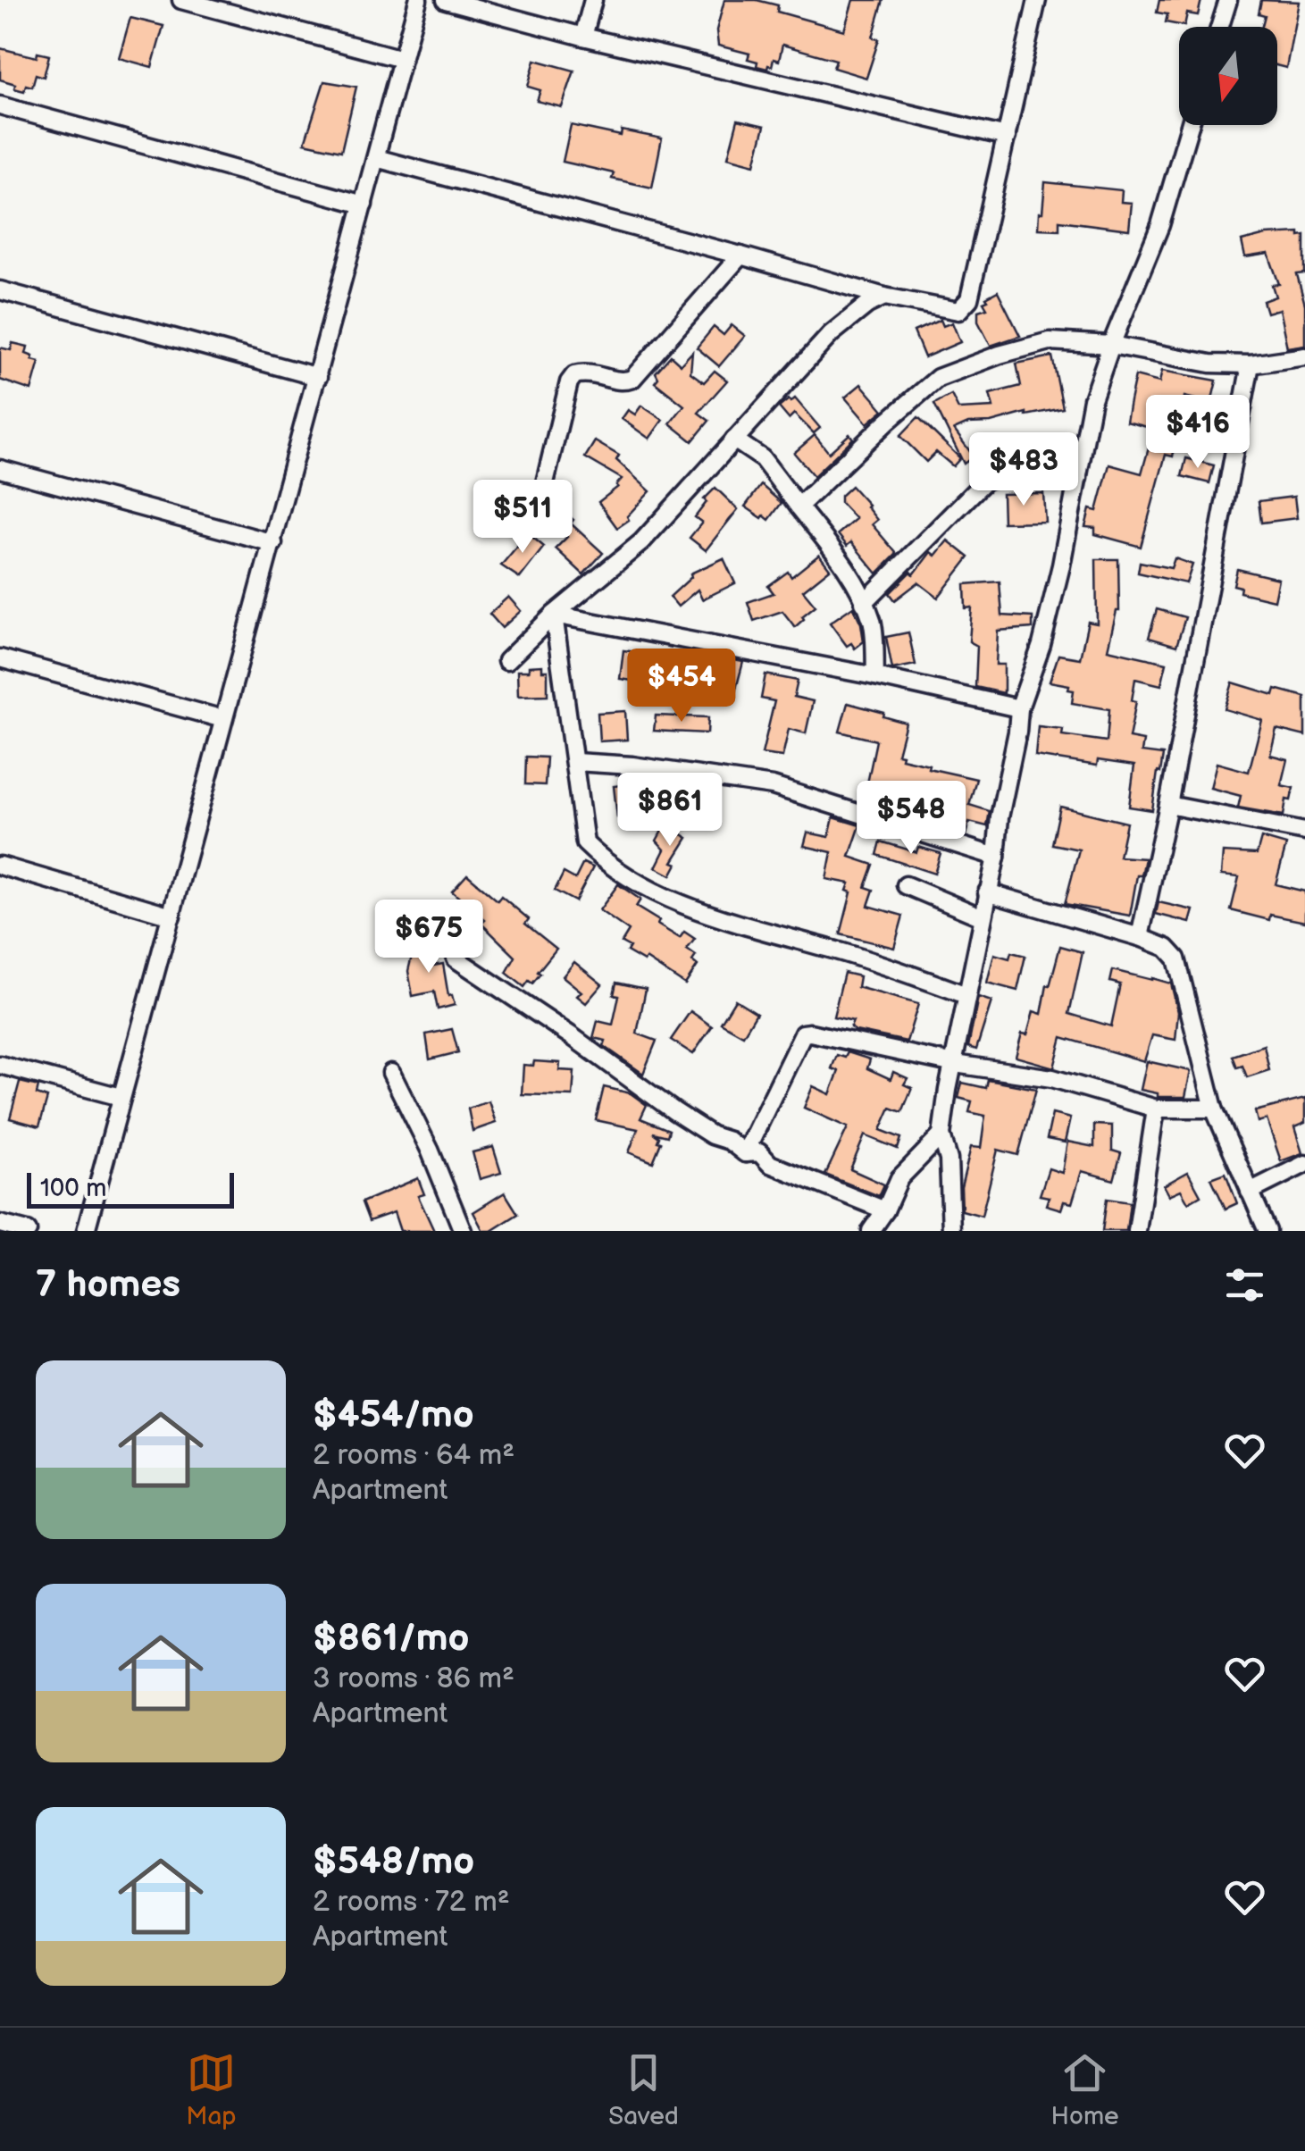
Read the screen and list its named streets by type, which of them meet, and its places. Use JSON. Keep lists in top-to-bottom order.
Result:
{
  "scale_bar": "100 m",
  "north": "bottom",
  "page": {
    "price": [
      "$416",
      "$483",
      "$511",
      "$454",
      "$861",
      "$548",
      "$675"
    ],
    "scale": "100 m",
    "heading": "7 homes",
    "list": [
      {
        "name": "$454/mo",
        "note": "2 rooms · 64 m² · Apartment"
      },
      {
        "name": "$861/mo",
        "note": "3 rooms · 86 m² · Apartment"
      },
      {
        "name": "$548/mo",
        "note": "2 rooms · 72 m² · Apartment"
      }
    ],
    "tabs": ["Map", "Saved", "Home"]
  }
}
